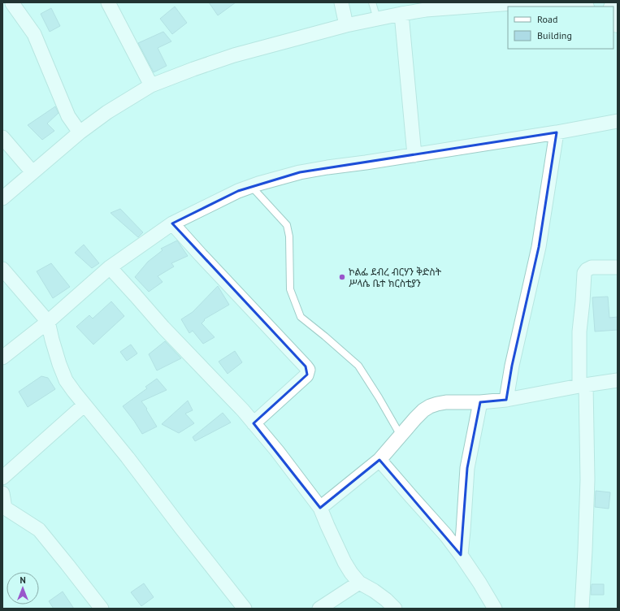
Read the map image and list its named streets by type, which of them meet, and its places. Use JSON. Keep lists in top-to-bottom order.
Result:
{
  "places": ["ኮልፌ ደብረ ብርሃን ቅድስት ሥላሴ ቤተ ክርስቲያን"],
  "legend": ["Road", "Building"],
  "north": "top"
}
